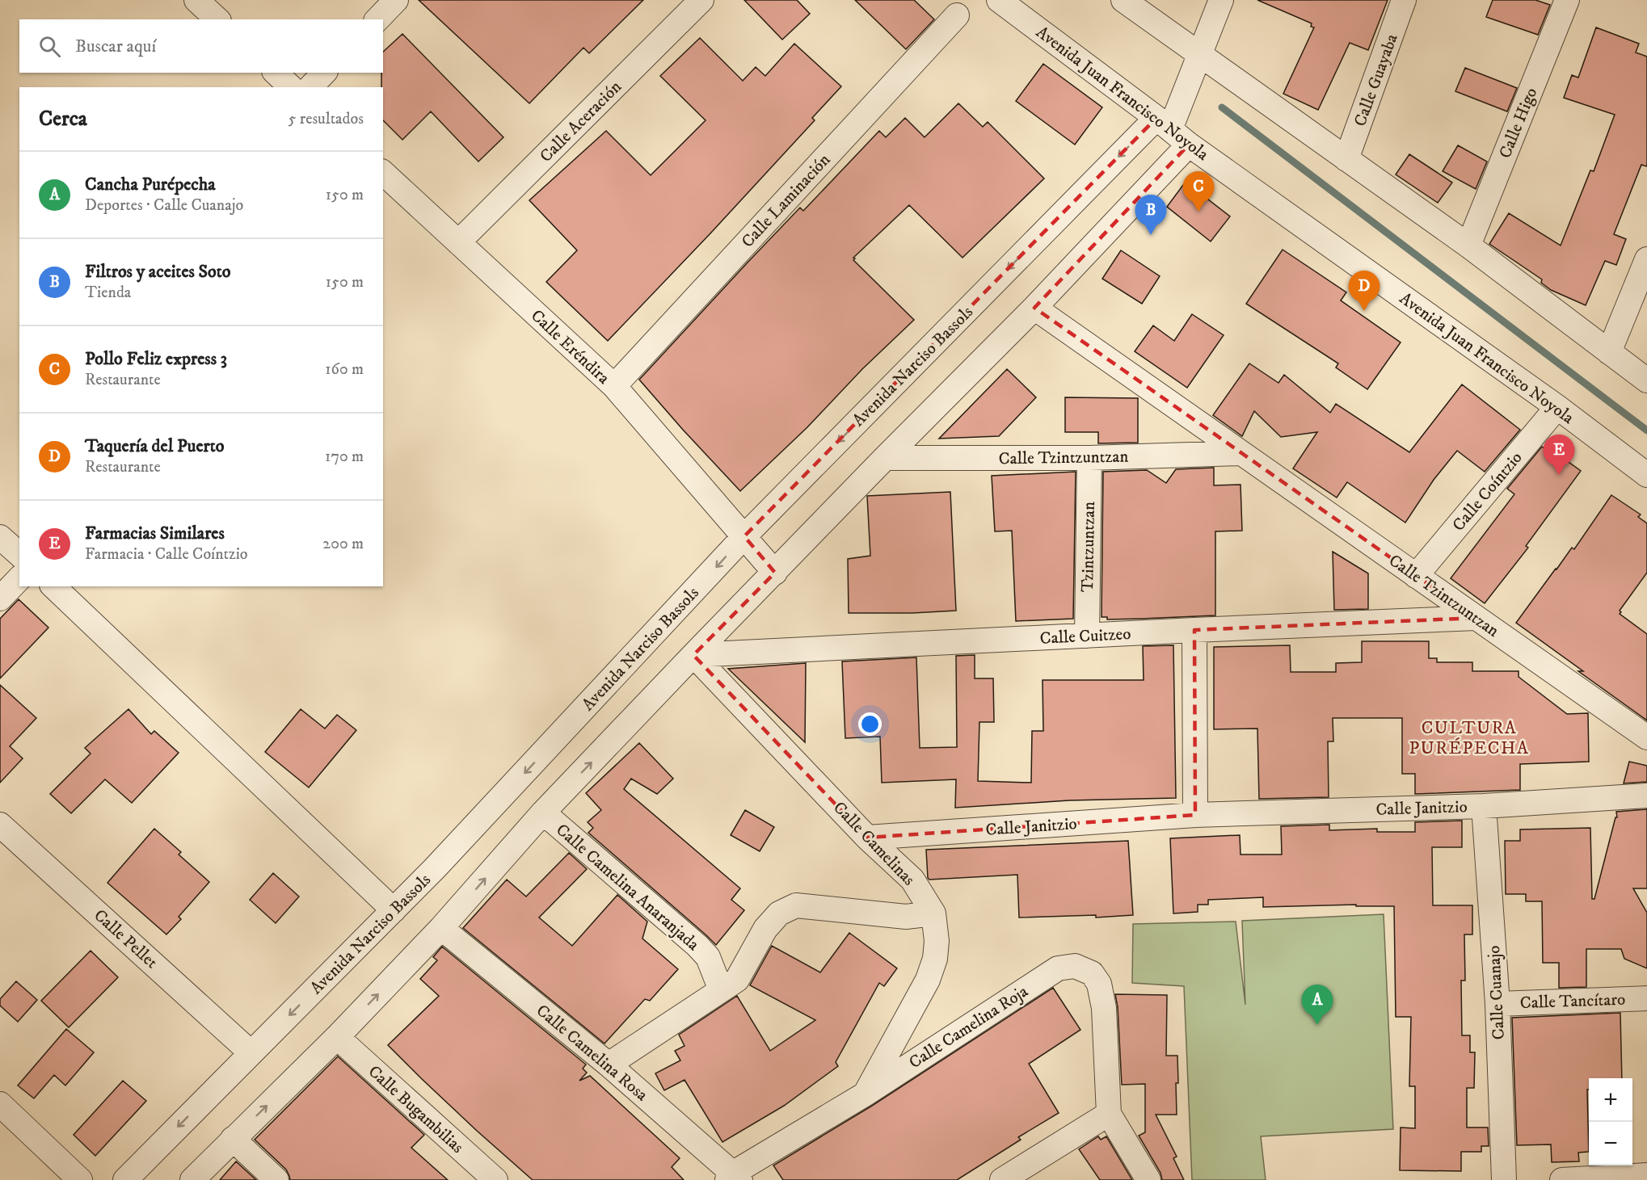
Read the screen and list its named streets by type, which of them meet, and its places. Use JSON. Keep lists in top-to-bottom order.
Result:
{
  "streets": {
    "street": [
      "Calle Guayaba",
      "Avenida Juan Francisco Noyola",
      "Calle Aceración",
      "Calle Higo",
      "Calle Laminación",
      "Calle Eréndira",
      "Avenida Narciso Bassols",
      "Calle Tzintzuntzan",
      "Calle Coíntzio",
      "Tzintzuntzan",
      "Calle Cuitzeo",
      "Calle Janitzio",
      "Calle Camelinas",
      "Calle Camelina Anaranjada",
      "Calle Pellet",
      "Calle Cuanajo",
      "Calle Tancítaro",
      "Calle Camelina Roja",
      "Calle Camelina Rosa",
      "Calle Bugambilias"
    ]
  },
  "crossings": [
    ["Avenida Juan Francisco Noyola", "Avenida Narciso Bassols"],
    ["Avenida Juan Francisco Noyola", "Calle Coíntzio"],
    ["Calle Aceración", "Calle Eréndira"],
    ["Calle Laminación", "Calle Eréndira"],
    ["Calle Eréndira", "Avenida Narciso Bassols"],
    ["Avenida Narciso Bassols", "Calle Pellet"],
    ["Calle Tzintzuntzan", "Calle Coíntzio"],
    ["Calle Tzintzuntzan", "Tzintzuntzan"],
    ["Calle Tzintzuntzan", "Calle Cuitzeo"],
    ["Tzintzuntzan", "Calle Cuitzeo"],
    ["Calle Cuitzeo", "Calle Camelinas"],
    ["Calle Janitzio", "Calle Camelinas"],
    ["Calle Janitzio", "Calle Cuanajo"],
    ["Calle Camelinas", "Calle Camelina Roja"],
    ["Calle Cuanajo", "Calle Tancítaro"],
    ["Calle Camelina Roja", "Calle Camelina Rosa"]
  ],
  "districts": ["CULTURA PURÉPECHA"],
  "page": {
    "search": "Buscar aquí",
    "heading": ["Cerca", "5 resultados"],
    "list": [
      {
        "mark": "A",
        "name": "Cancha Purépecha",
        "note": "Deportes · Calle Cuanajo",
        "value": "150 m"
      },
      {
        "mark": "B",
        "name": "Filtros y aceites Soto",
        "note": "Tienda",
        "value": "150 m"
      },
      {
        "mark": "C",
        "name": "Pollo Feliz express 3",
        "note": "Restaurante",
        "value": "160 m"
      },
      {
        "mark": "D",
        "name": "Taquería del Puerto",
        "note": "Restaurante",
        "value": "170 m"
      },
      {
        "mark": "E",
        "name": "Farmacias Similares",
        "note": "Farmacia · Calle Coíntzio",
        "value": "200 m"
      }
    ],
    "pins": [
      "C",
      "B",
      "D",
      "E",
      "A"
    ],
    "map_buttons": ["+", "−"]
  }
}
